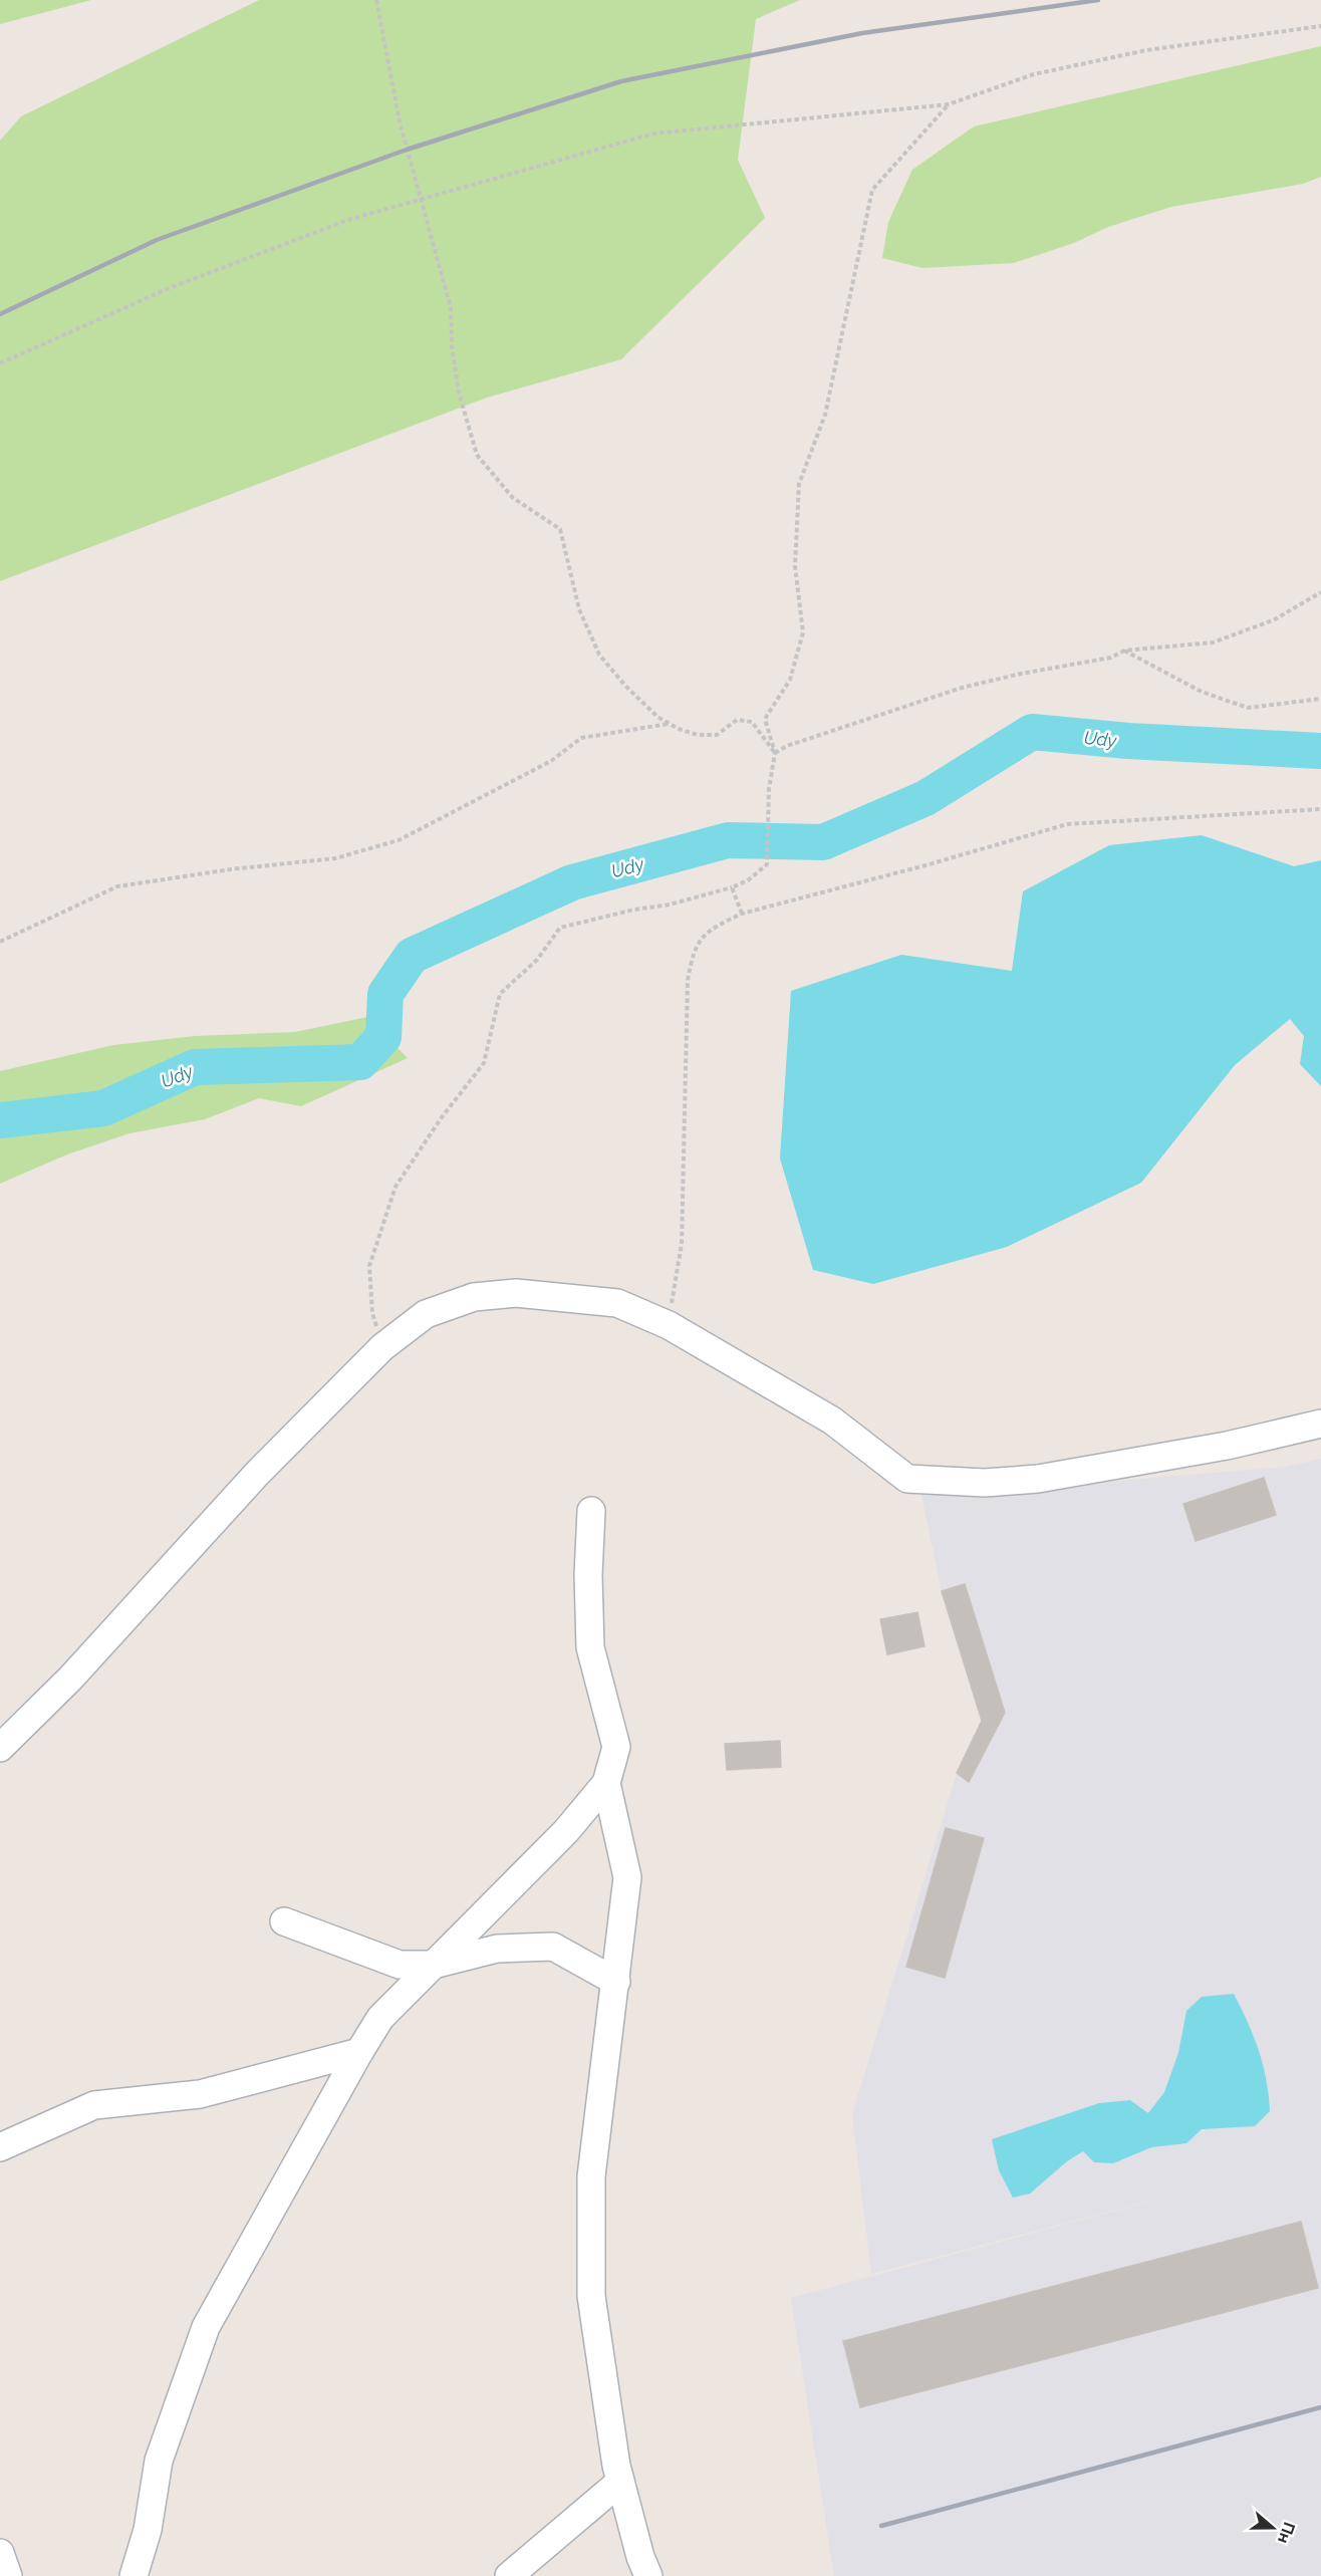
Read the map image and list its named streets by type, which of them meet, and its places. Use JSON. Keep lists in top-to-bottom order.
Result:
{
  "water": ["Udy"],
  "north": "right"
}
